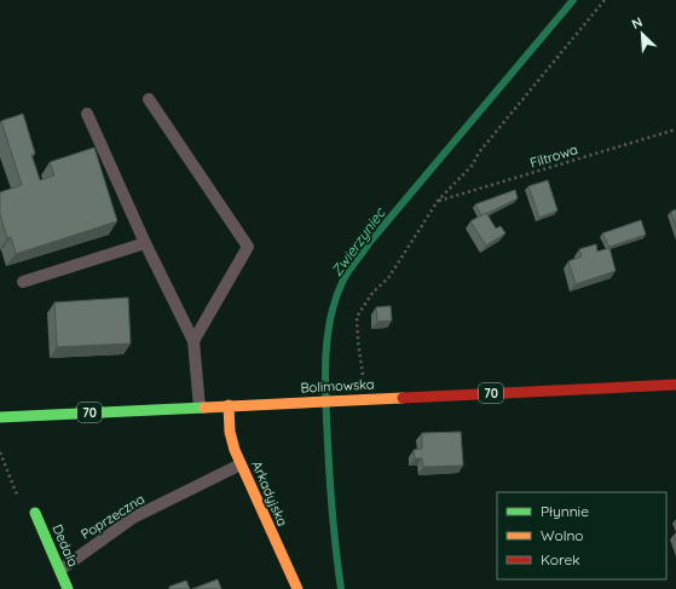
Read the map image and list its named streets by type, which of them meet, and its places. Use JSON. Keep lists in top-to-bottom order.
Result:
{
  "streets": {
    "main road": [
      "Bolimowska",
      "70",
      "Arkadyjska",
      "Dedala"
    ],
    "lane": ["Poprzeczna"],
    "path": ["Filtrowa"]
  },
  "crossings": [
    ["Bolimowska", "Arkadyjska"],
    ["Arkadyjska", "Poprzeczna"],
    ["Poprzeczna", "Dedala"]
  ],
  "water": ["Zwierzyniec"],
  "legend": ["Płynnie", "Wolno", "Korek"],
  "north": "top left"
}
